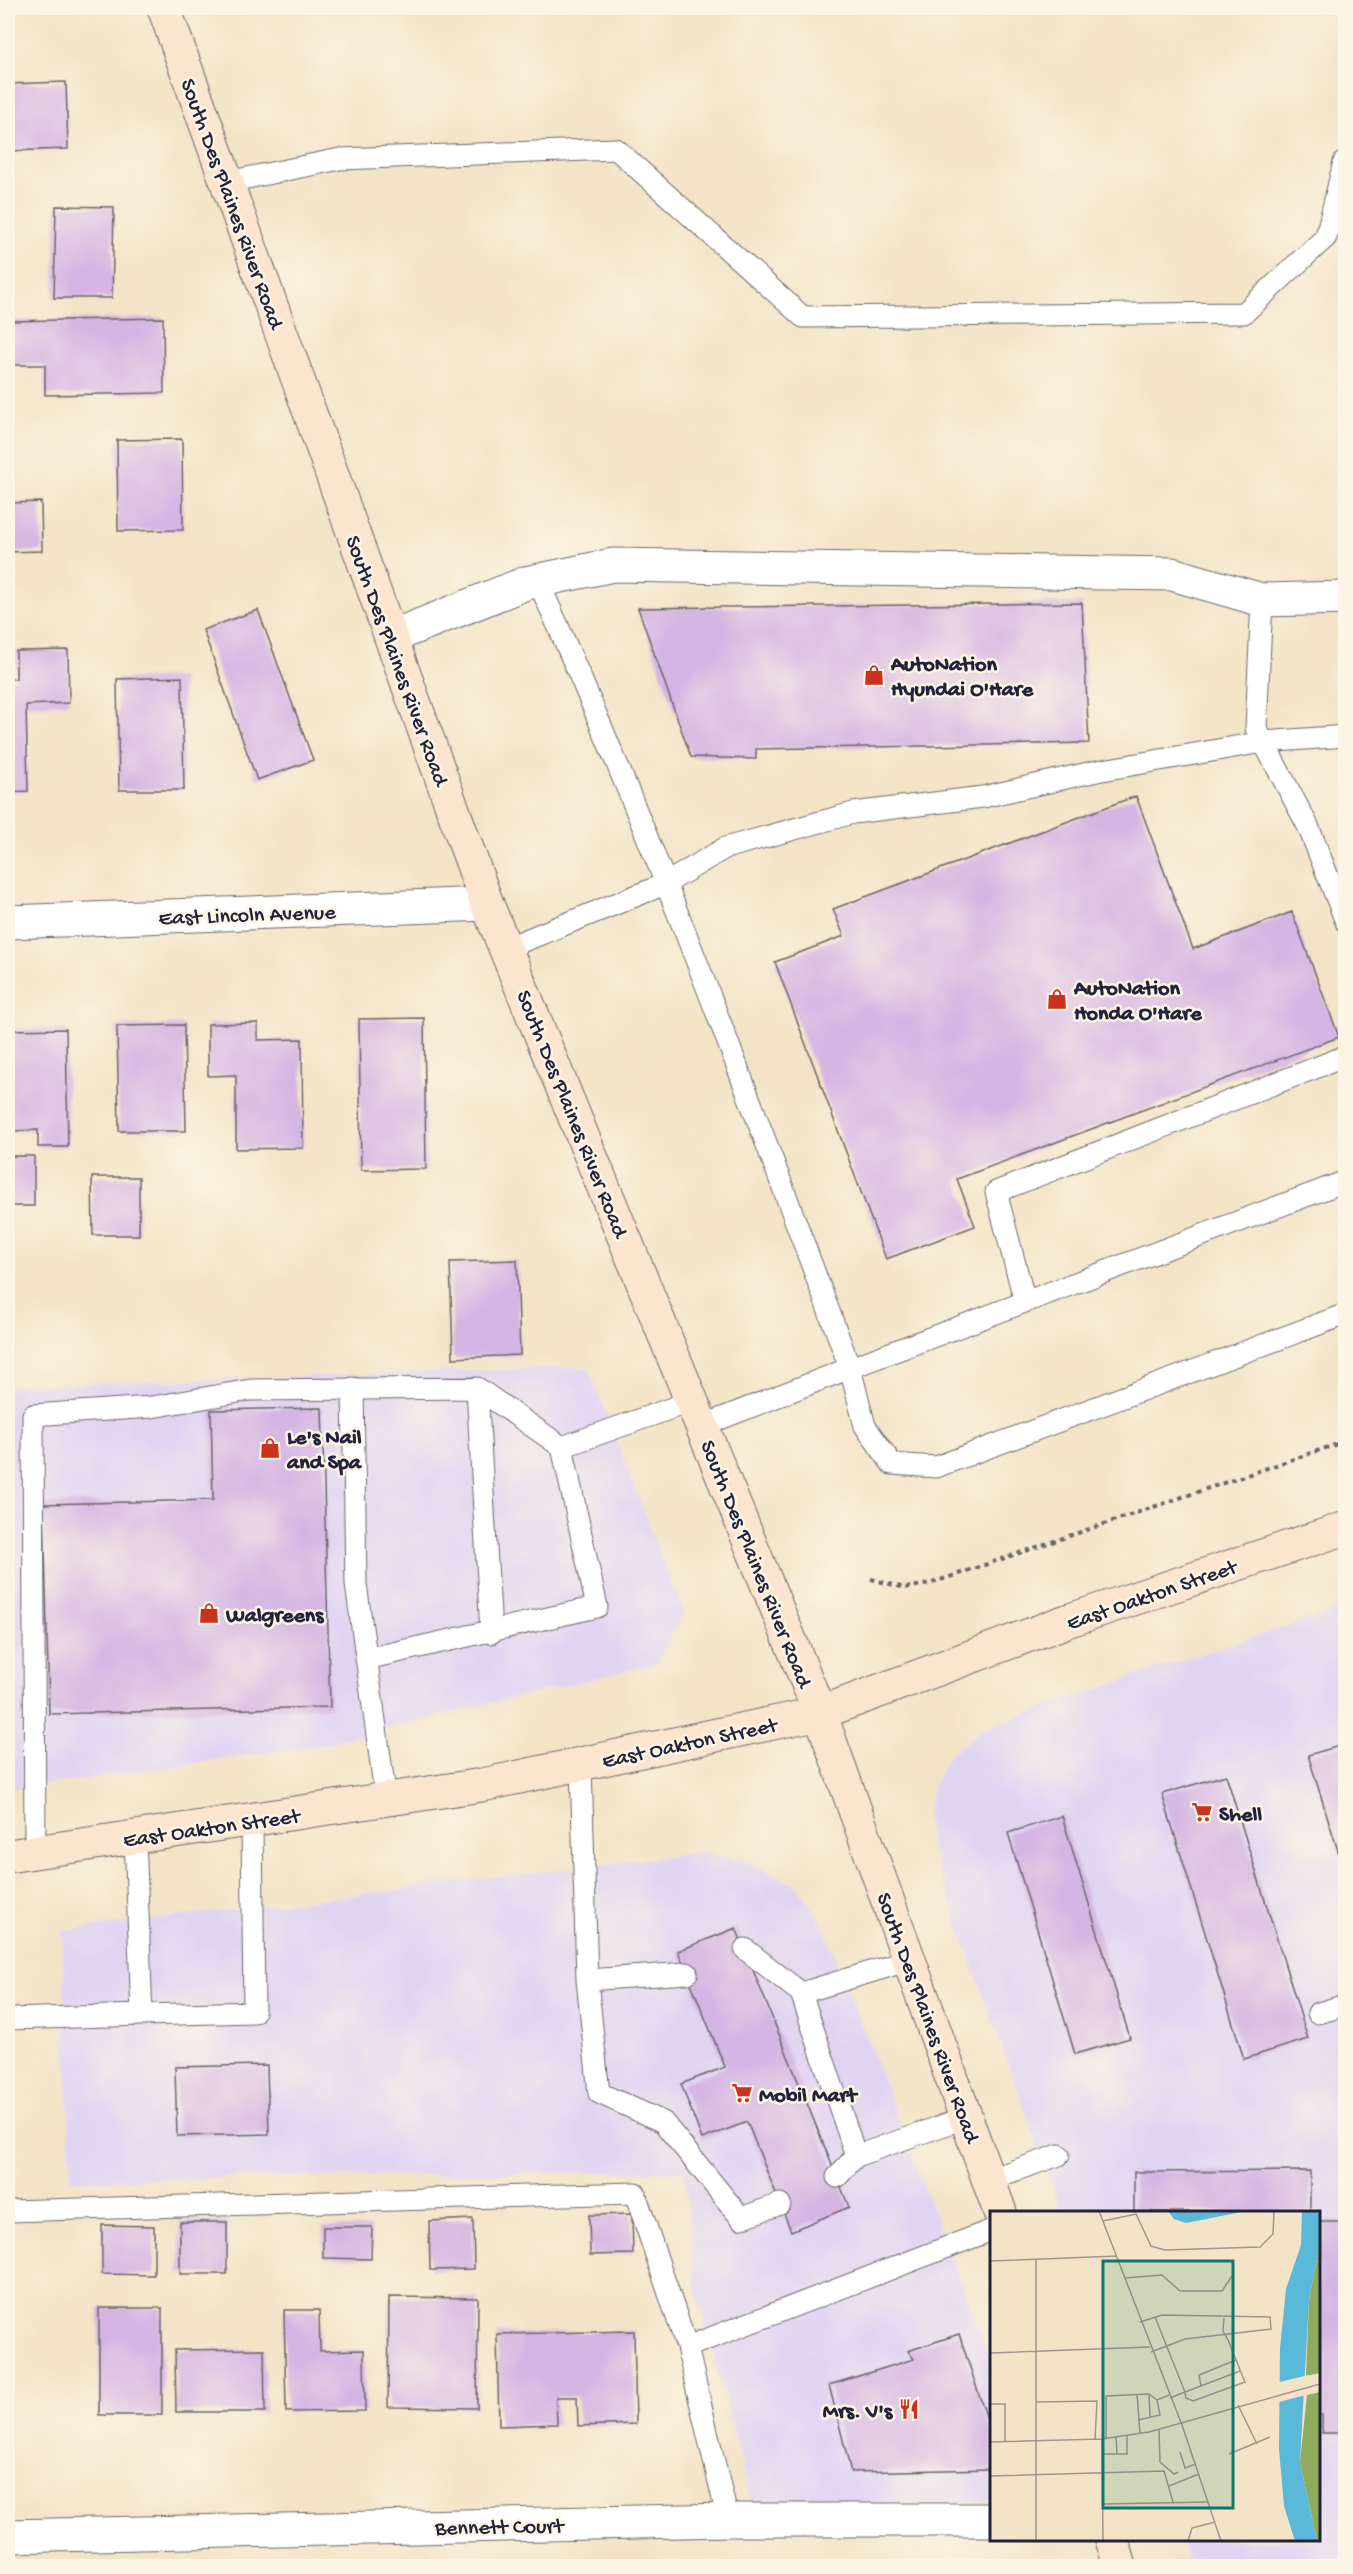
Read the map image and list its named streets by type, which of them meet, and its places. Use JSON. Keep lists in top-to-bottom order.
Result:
{
  "streets": {
    "main road": ["South Des Plaines River Road", "East Oakton Street"],
    "street": ["East Lincoln Avenue", "Bennett Court"]
  },
  "crossings": [
    ["South Des Plaines River Road", "East Lincoln Avenue"],
    ["South Des Plaines River Road", "East Oakton Street"]
  ],
  "places": {
    "shop": [
      "AutoNation Hyundai O'Hare",
      "AutoNation Honda O'Hare",
      "Le's Nail and Spa",
      "Walgreens"
    ],
    "supermarket": ["Shell", "Mobil Mart"],
    "restaurant": ["Mrs. V's"]
  }
}
